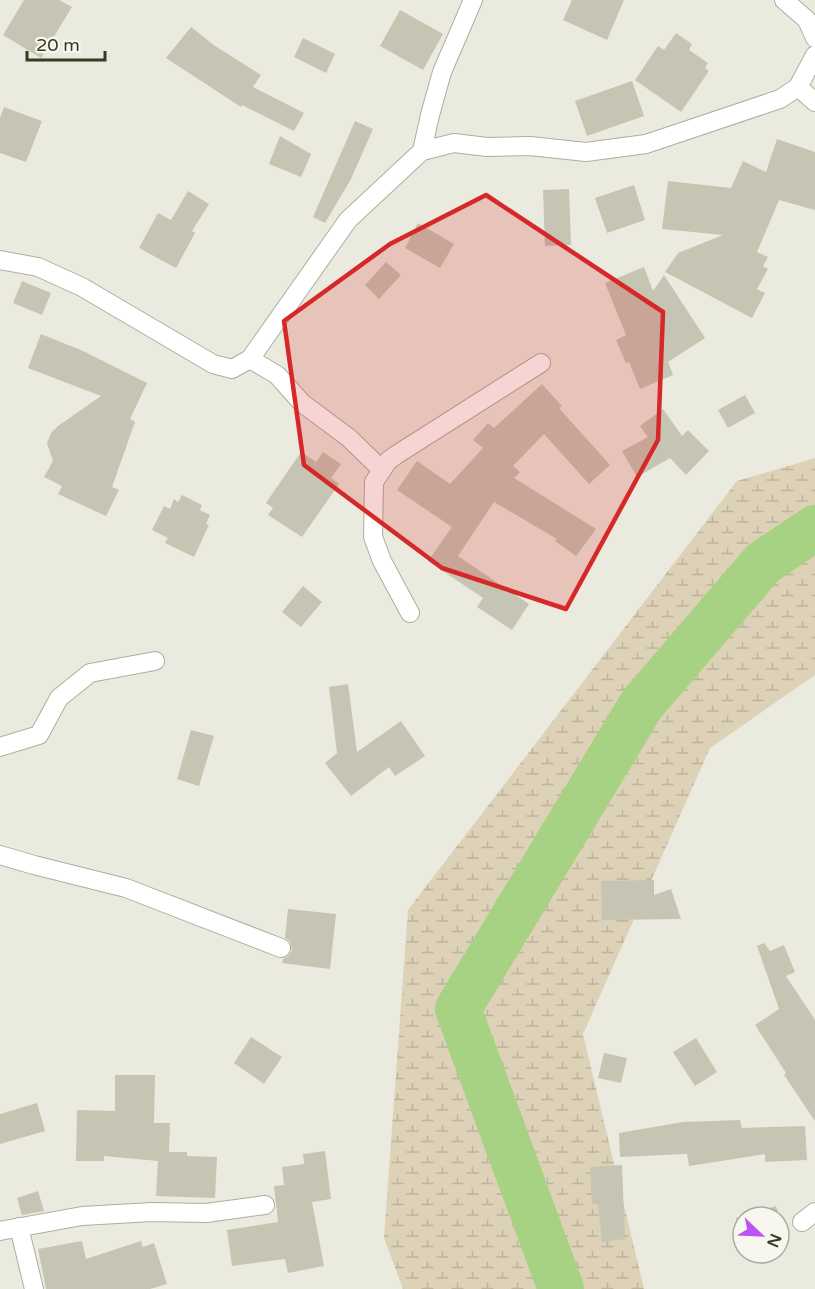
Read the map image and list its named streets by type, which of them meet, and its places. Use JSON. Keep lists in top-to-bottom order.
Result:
{
  "scale_bar": "20 m",
  "north": "bottom right"
}
